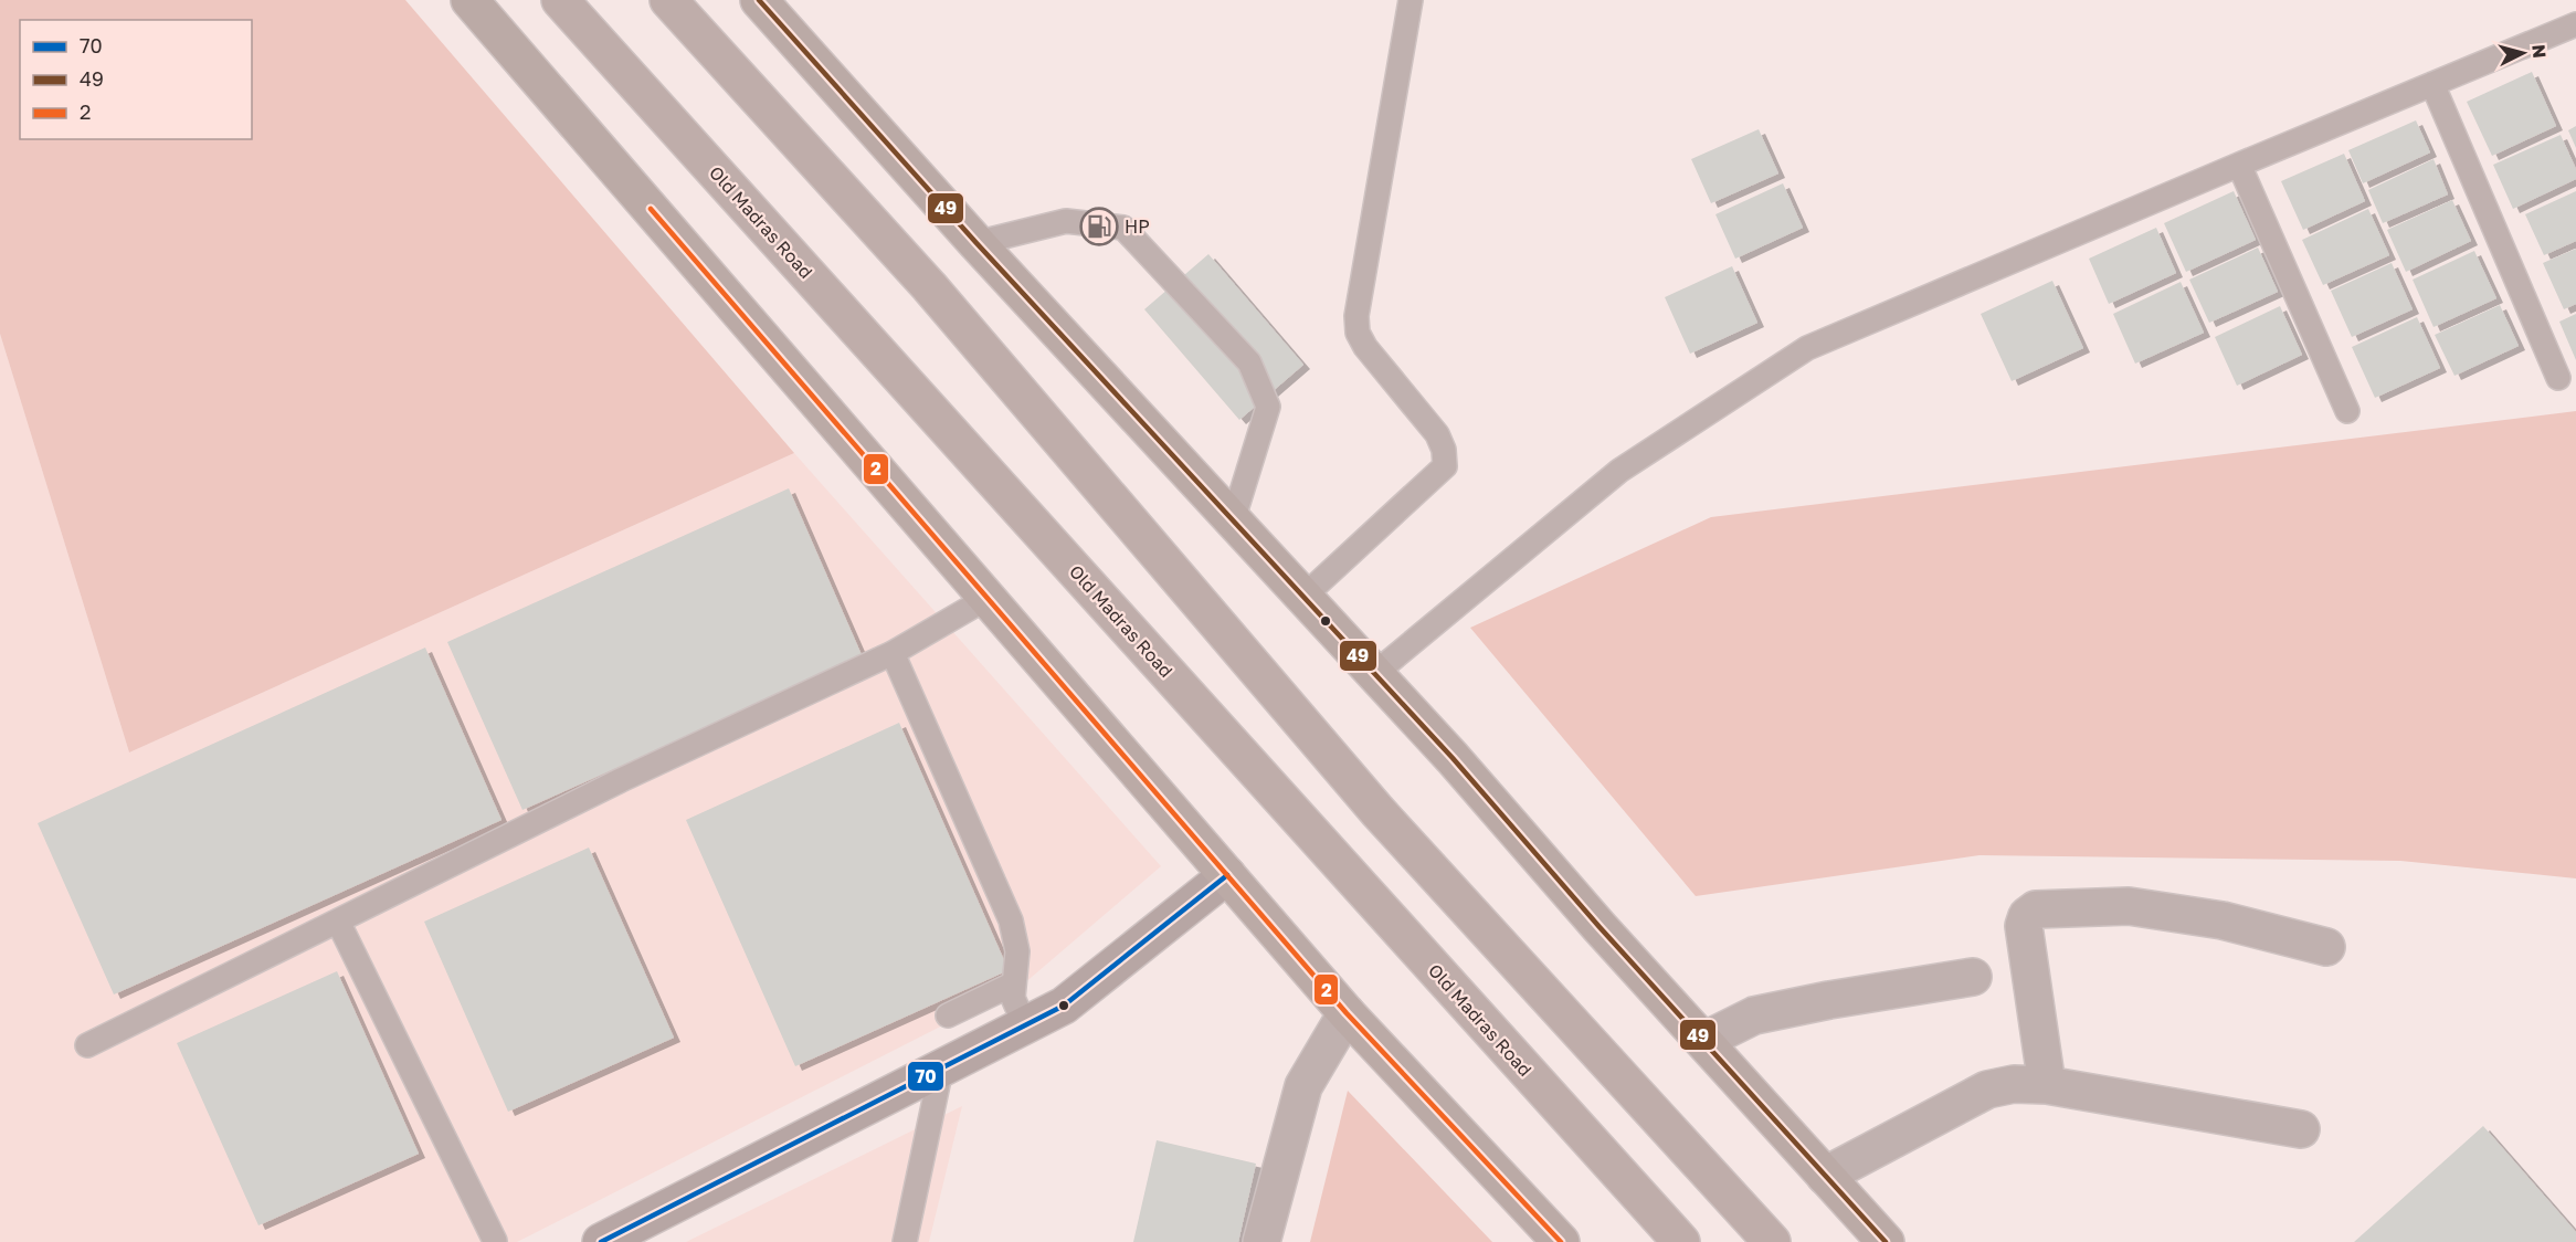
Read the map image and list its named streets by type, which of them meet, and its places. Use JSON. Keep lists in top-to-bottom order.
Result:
{
  "streets": {
    "highway": ["Old Madras Road"]
  },
  "places": {
    "fuel station": ["HP"]
  },
  "lines": ["transit line 49", "transit line 2", "transit line 70"],
  "legend": ["70", "49", "2"],
  "north": "right"
}
